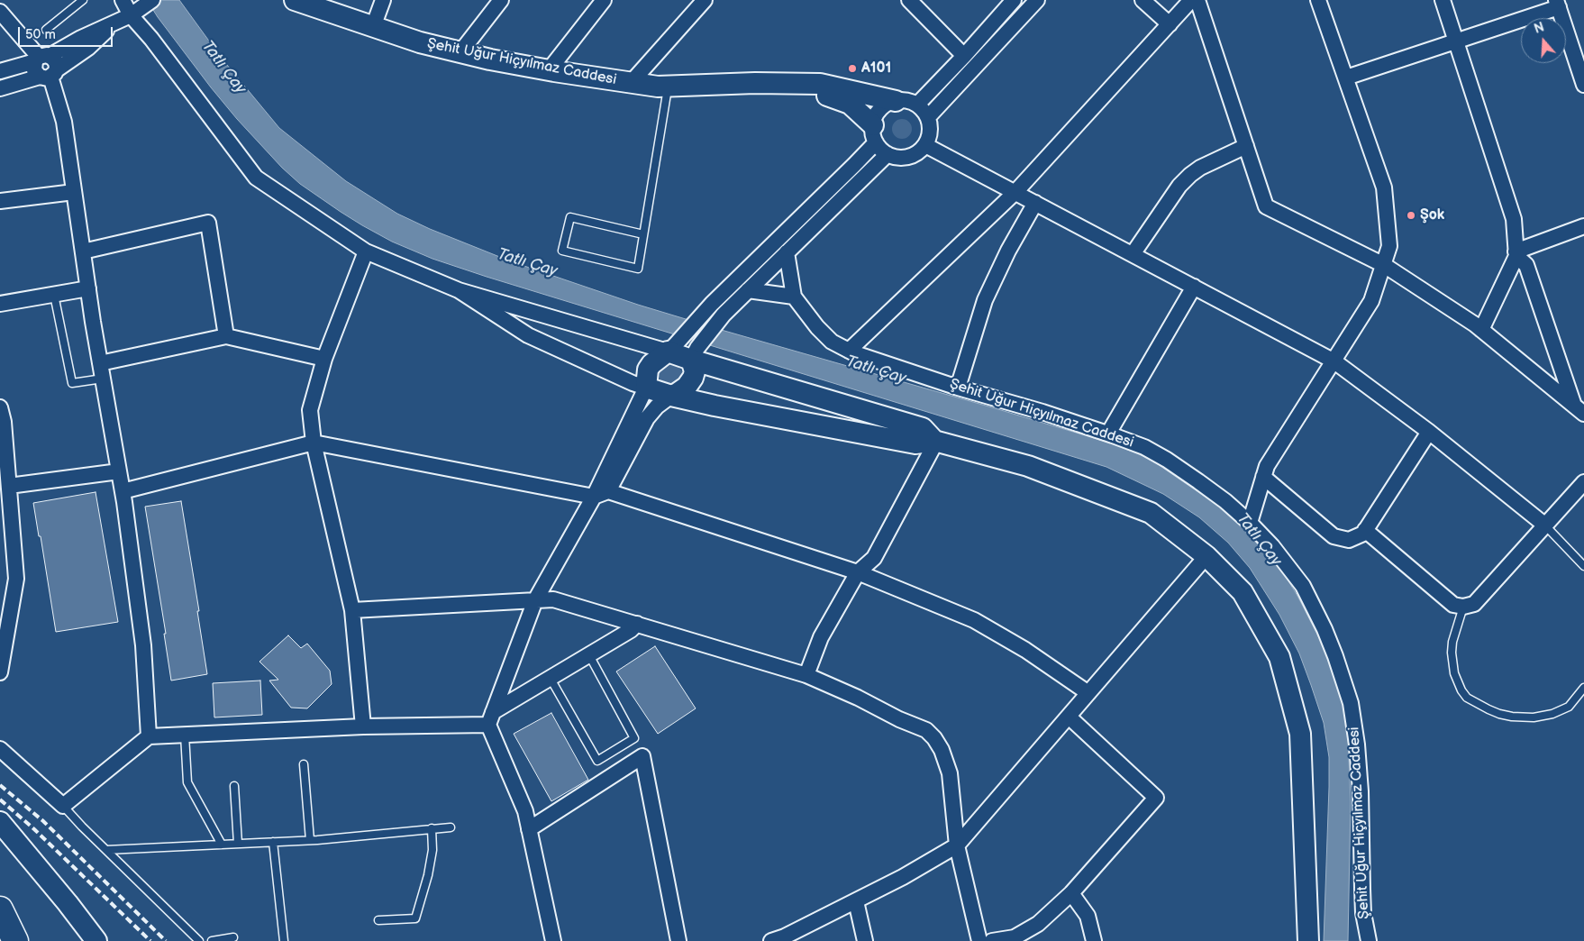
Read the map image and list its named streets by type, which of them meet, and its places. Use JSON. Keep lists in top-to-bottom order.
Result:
{
  "streets": {
    "street": ["Şehit Uğur Hiçyılmaz Caddesi"]
  },
  "water": ["Tatlı Çay"],
  "places": ["A101", "Şok"],
  "scale_bar": "50 m",
  "north": "top"
}
